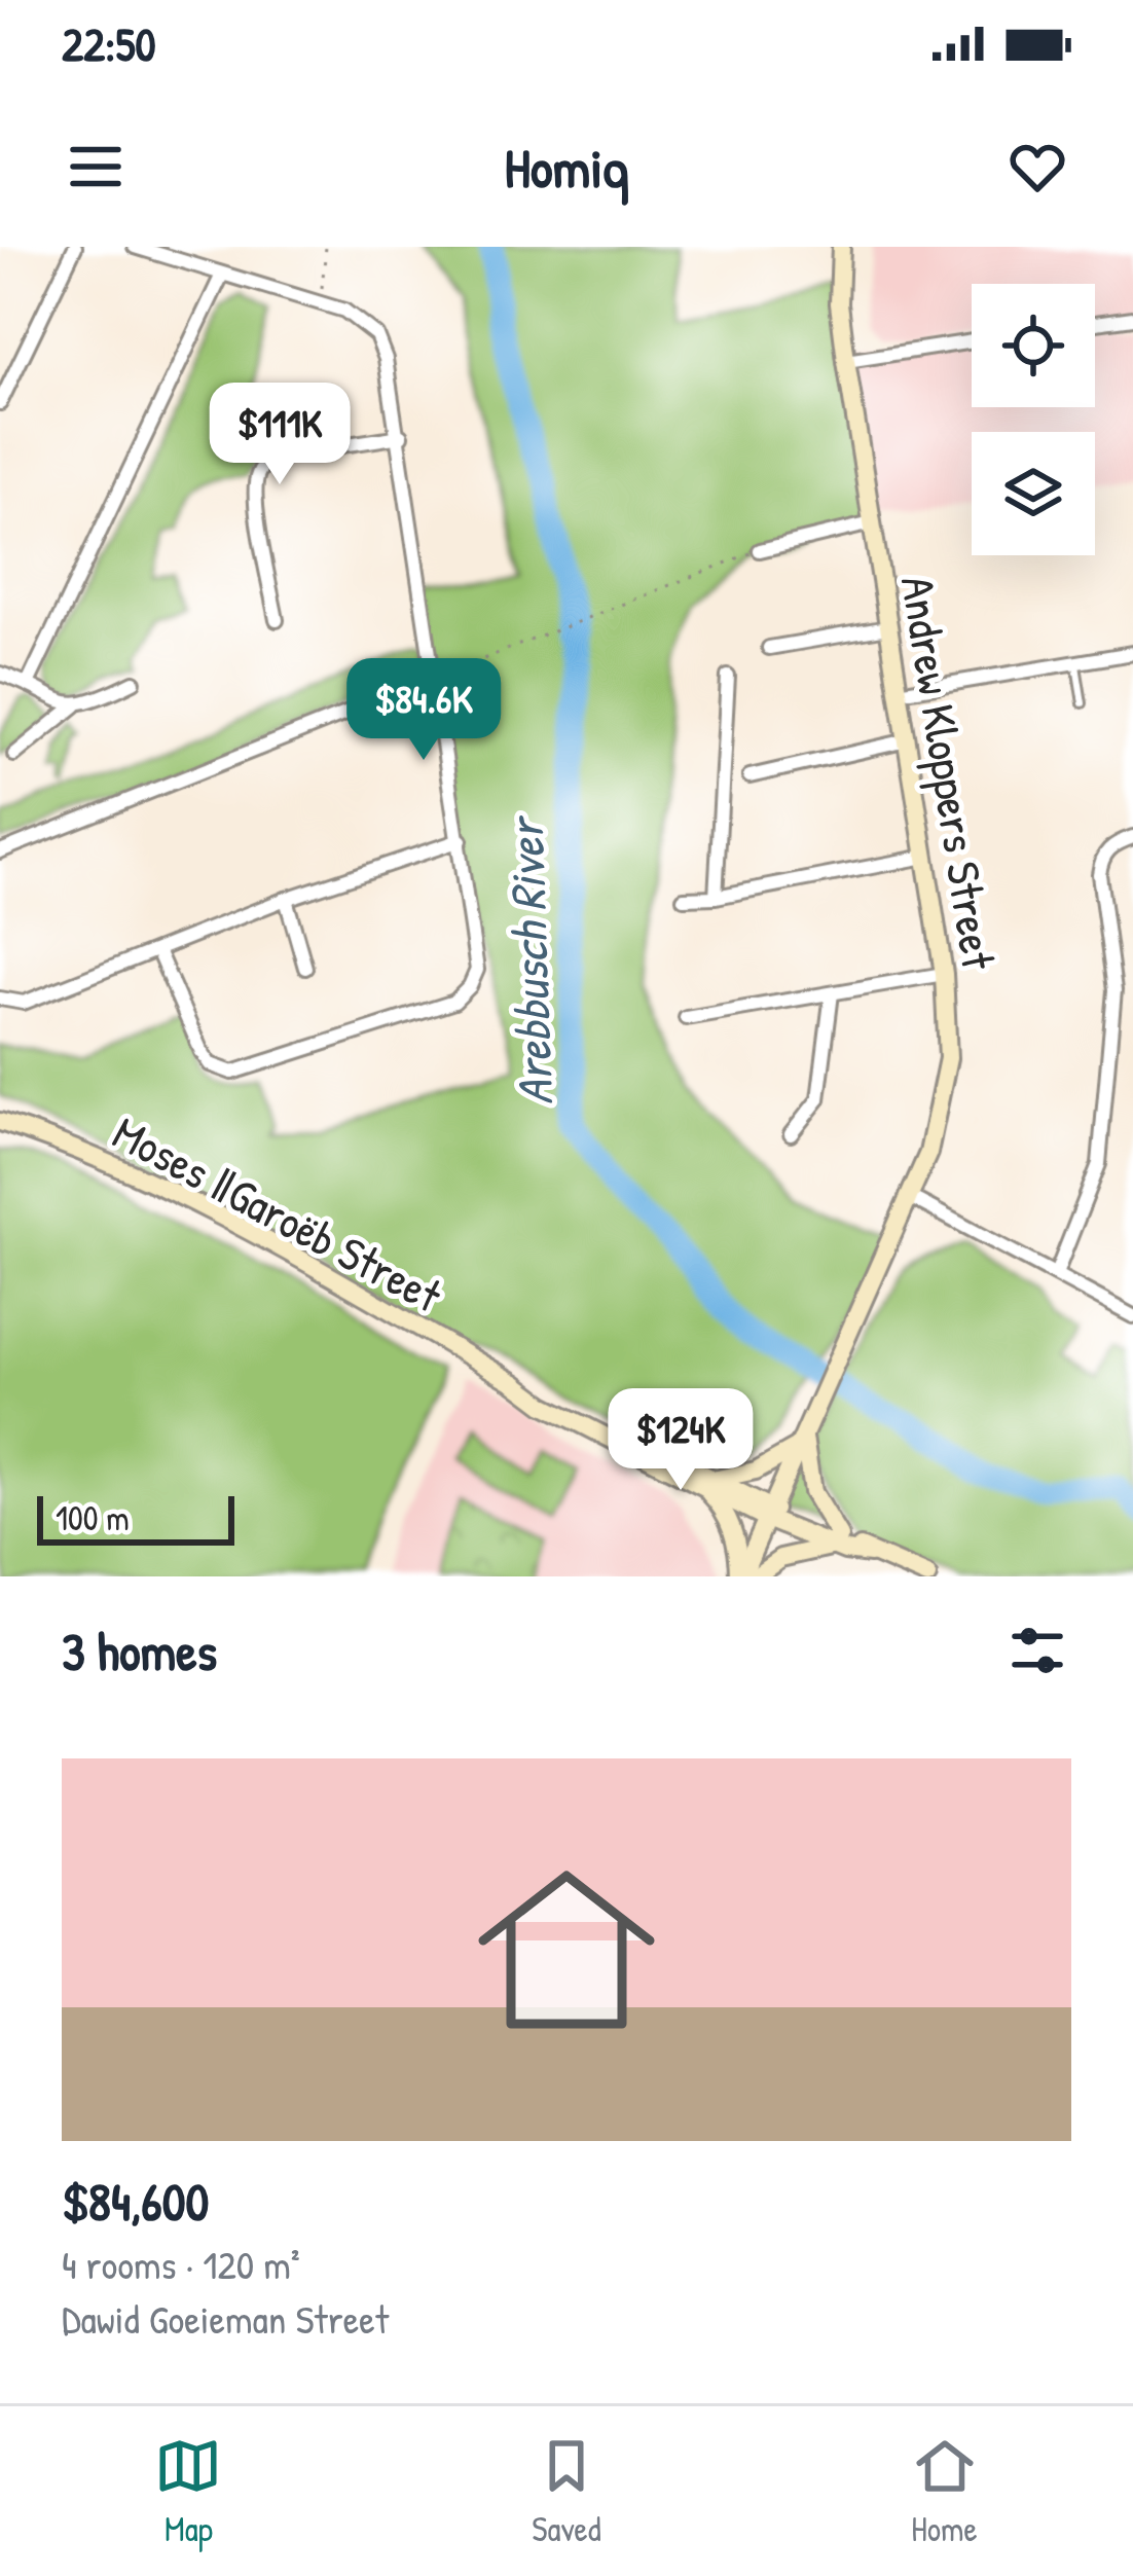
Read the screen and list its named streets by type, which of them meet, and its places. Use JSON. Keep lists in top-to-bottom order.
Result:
{
  "streets": {
    "main road": ["Andrew Kloppers Street", "Moses ǁGaroëb Street"]
  },
  "water": ["Arebbusch River"],
  "scale_bar": "100 m",
  "page": {
    "status": "22:50",
    "header": "Homiq",
    "price": ["$111K", "$84.6K", "$124K"],
    "scale": "100 m",
    "heading": "3 homes",
    "list": [
      {
        "name": "$84,600",
        "note": "4 rooms · 120 m² · Dawid Goeieman Street"
      }
    ],
    "tabs": ["Map", "Saved", "Home"]
  }
}
